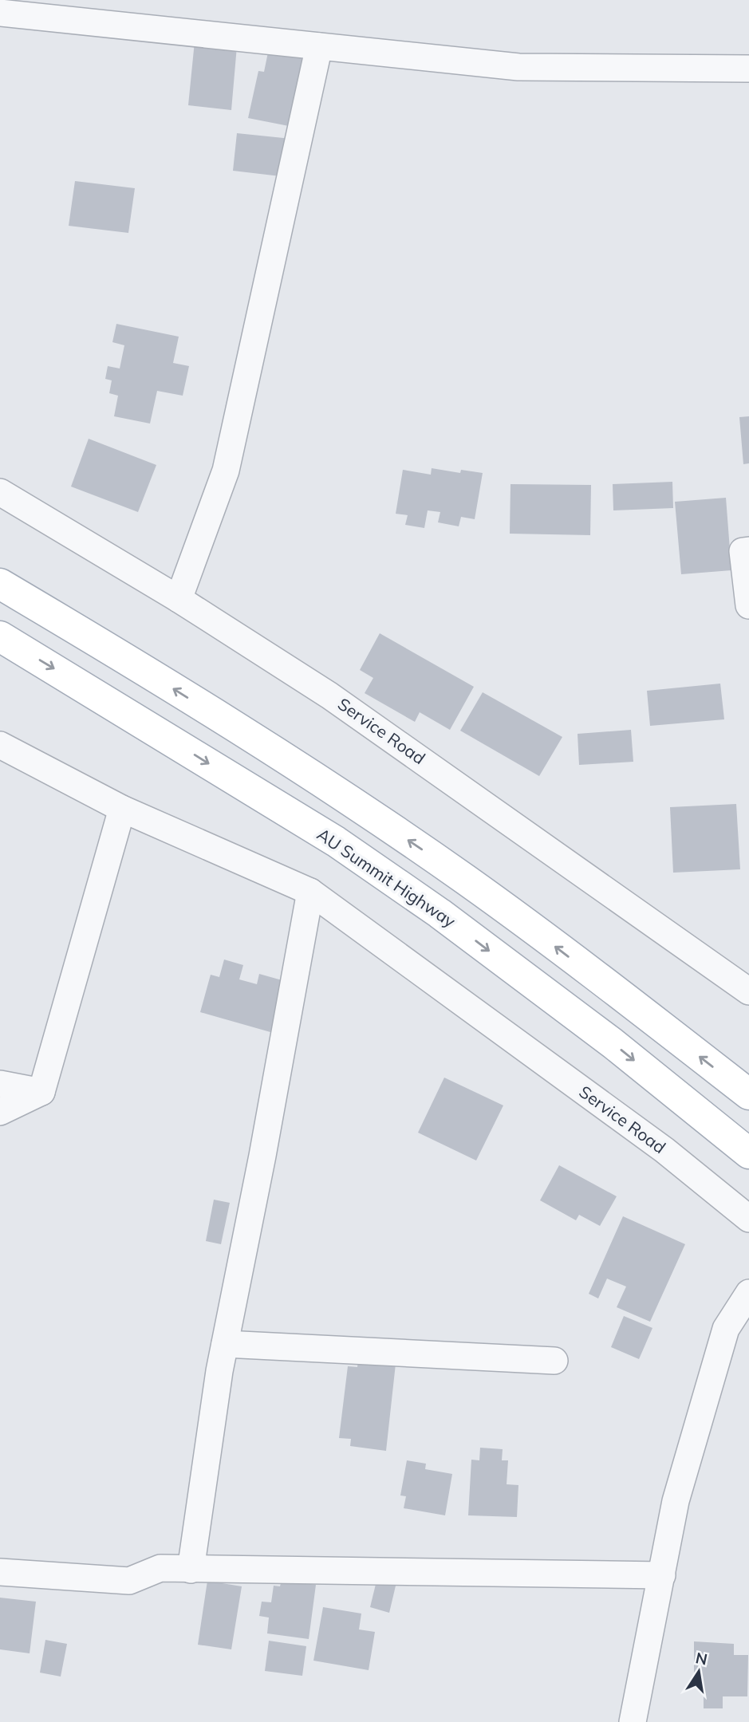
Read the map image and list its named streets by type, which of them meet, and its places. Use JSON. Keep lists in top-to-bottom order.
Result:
{
  "streets": {
    "main road": ["AU Summit Highway"],
    "street": ["Service Road"]
  },
  "north": "top"
}
